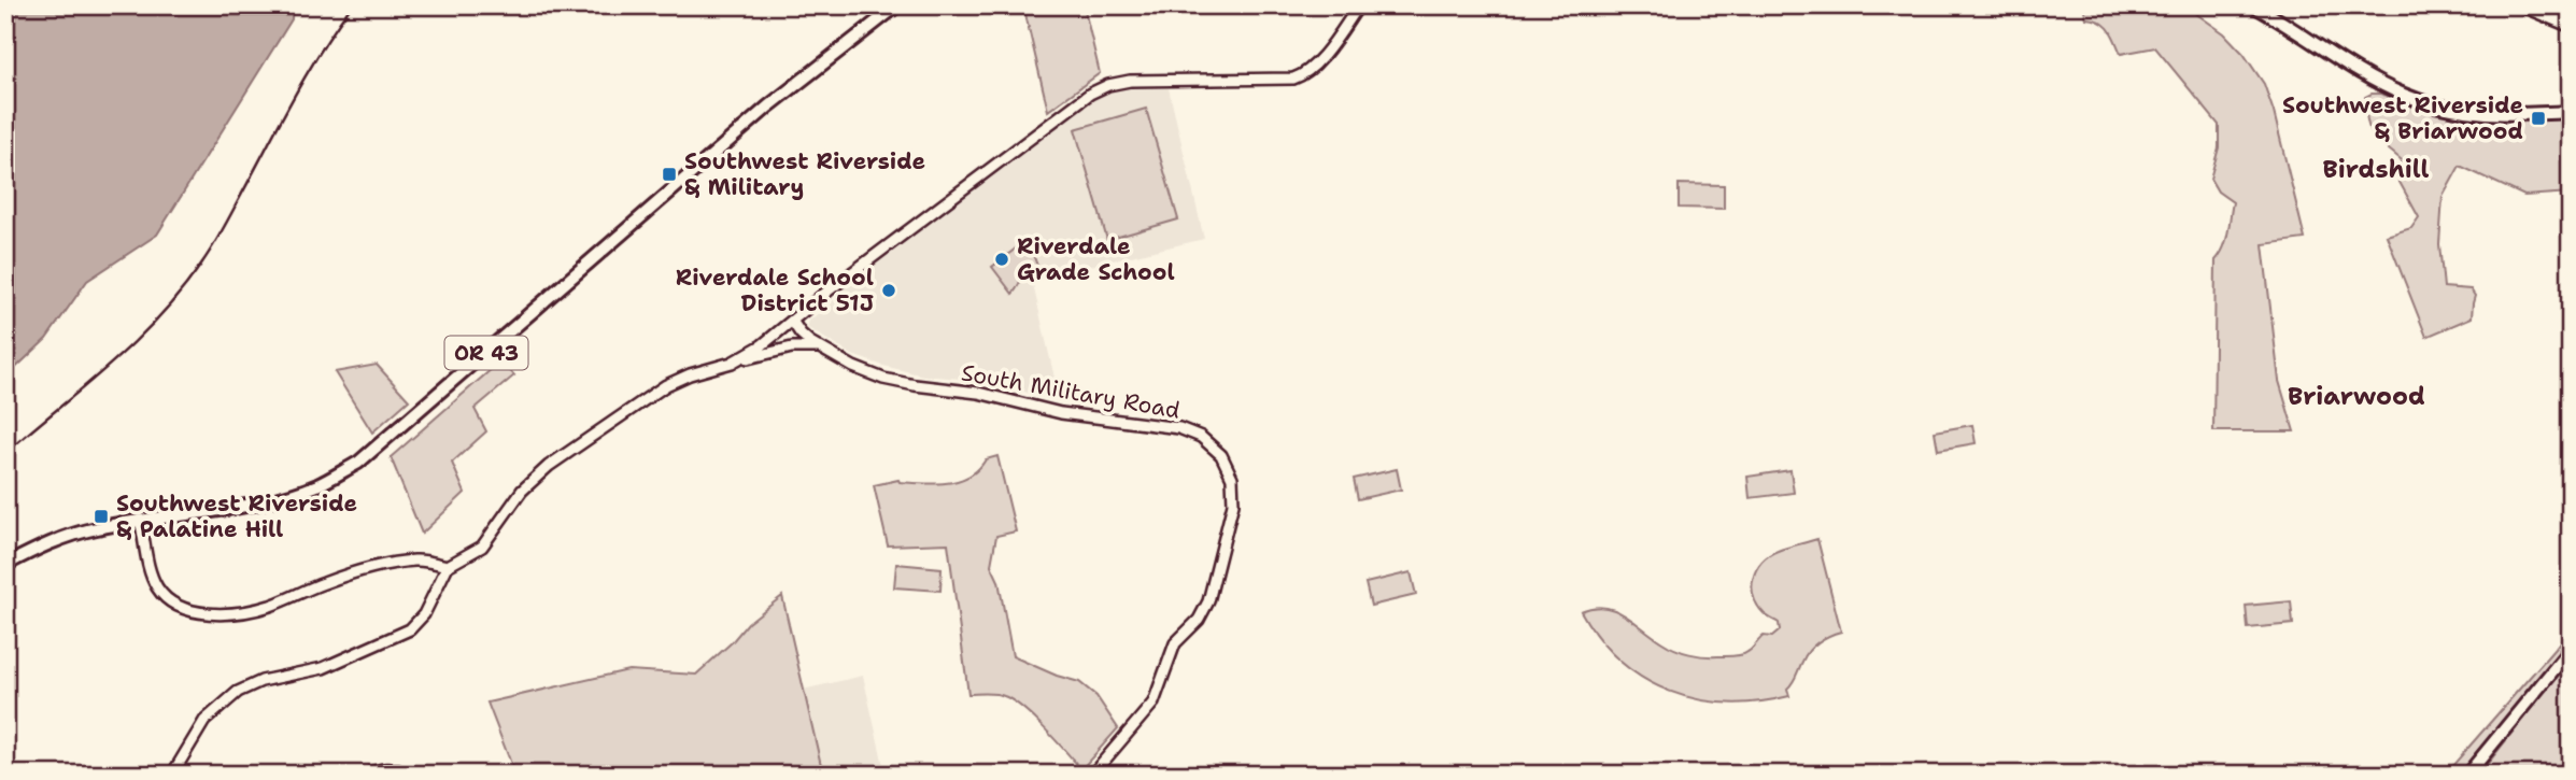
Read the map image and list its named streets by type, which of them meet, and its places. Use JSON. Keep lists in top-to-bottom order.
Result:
{
  "streets": {
    "main road": ["OR 43"],
    "street": ["South Military Road"]
  },
  "districts": ["Birdshill", "Briarwood"],
  "places": {
    "transit": ["Southwest Riverside & Briarwood", "Southwest Riverside & Military", "Southwest Riverside & Palatine Hill"],
    "other": ["Riverdale Grade School", "Riverdale School District 51J"]
  }
}
